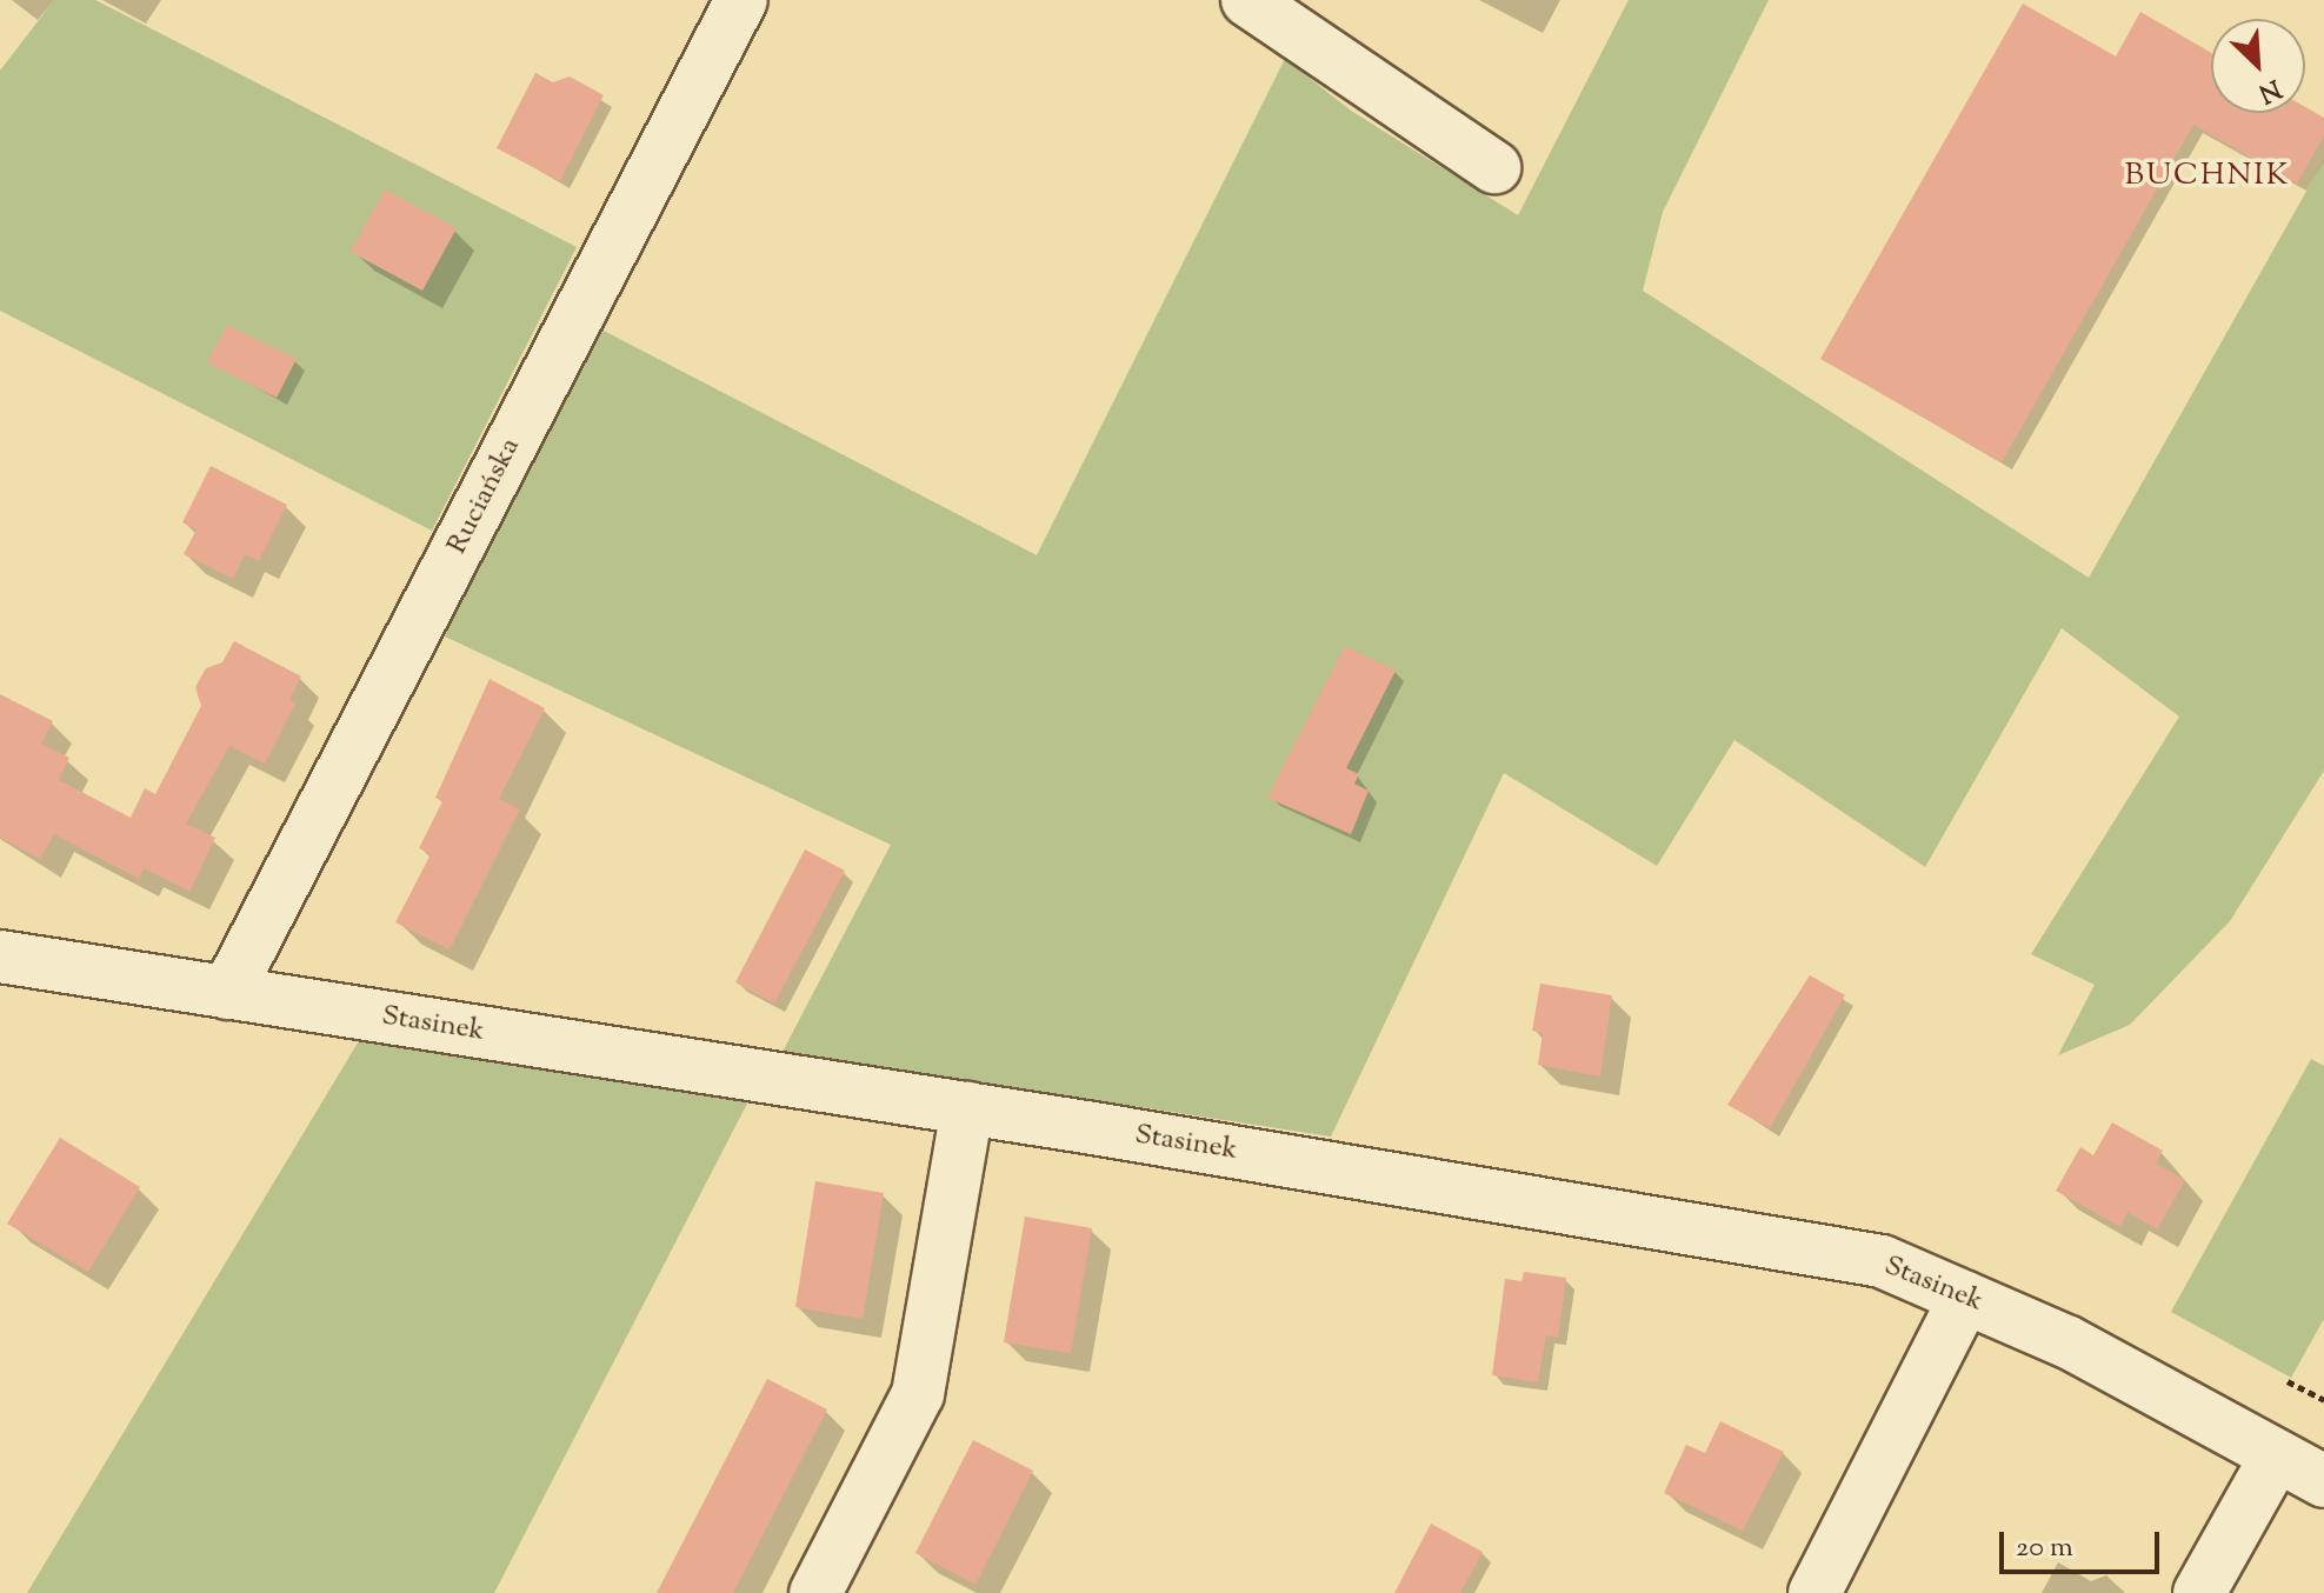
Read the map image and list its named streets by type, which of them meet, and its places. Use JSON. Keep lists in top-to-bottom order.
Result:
{
  "streets": {
    "street": ["Ruciańska", "Stasinek"]
  },
  "crossings": [
    ["Ruciańska", "Stasinek"]
  ],
  "districts": ["BUCHNIK"],
  "scale_bar": "20 m",
  "north": "bottom right"
}
